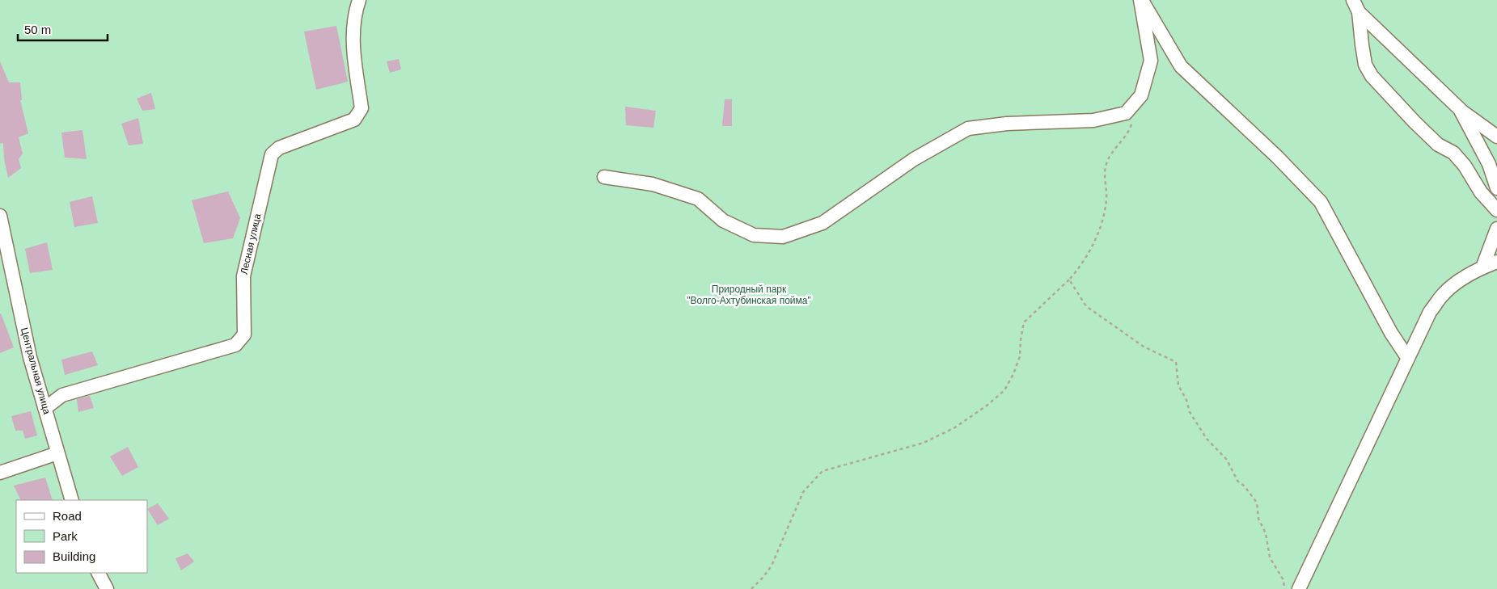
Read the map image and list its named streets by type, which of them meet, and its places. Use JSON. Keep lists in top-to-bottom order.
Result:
{
  "streets": {
    "street": ["Лесная улица", "Центральная улица"]
  },
  "crossings": [
    ["Лесная улица", "Центральная улица"]
  ],
  "parks": ["Природный парк \"Волго-Ахтубинская пойма\""],
  "legend": ["Road", "Park", "Building"],
  "scale_bar": "50 m"
}
